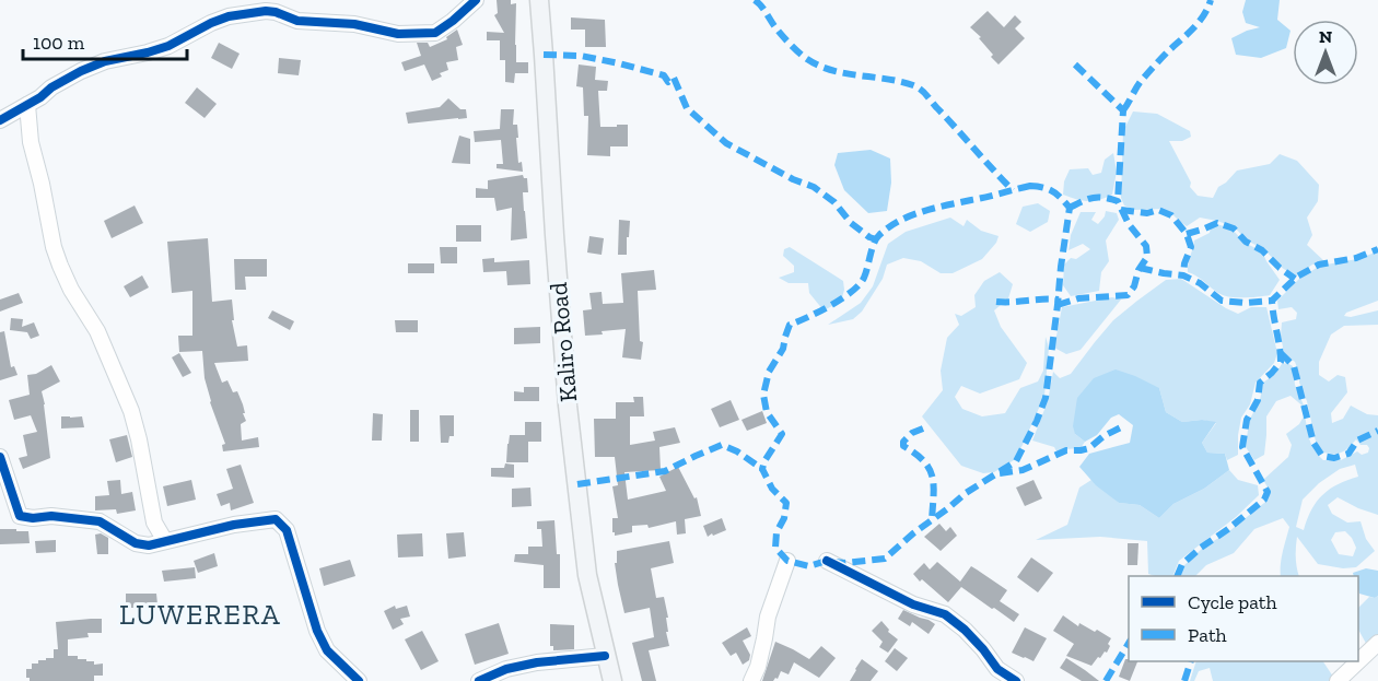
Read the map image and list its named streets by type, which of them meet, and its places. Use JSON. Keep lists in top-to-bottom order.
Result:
{
  "streets": {
    "main road": ["Kaliro Road"]
  },
  "districts": ["LUWERERA"],
  "legend": ["Cycle path", "Path"],
  "scale_bar": "100 m",
  "north": "top"
}
